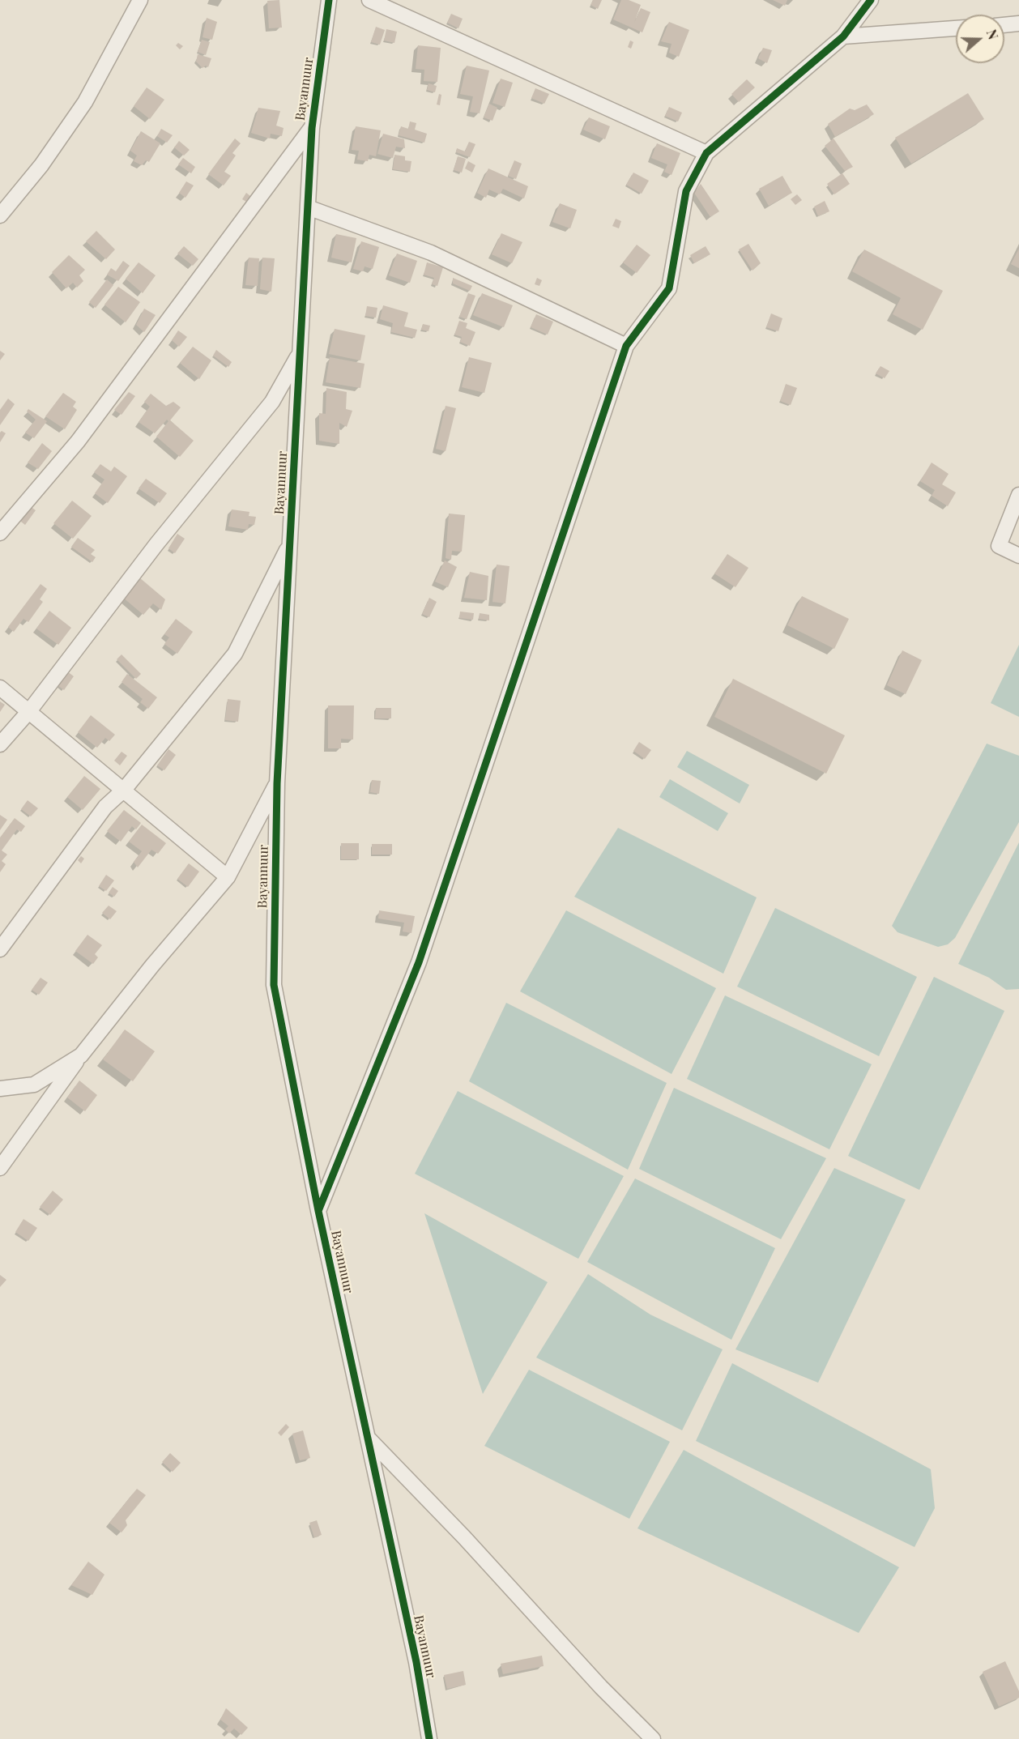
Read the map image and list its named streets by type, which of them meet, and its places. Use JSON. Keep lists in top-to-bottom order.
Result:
{
  "streets": {
    "street": ["Bayannuur"]
  },
  "north": "right"
}
